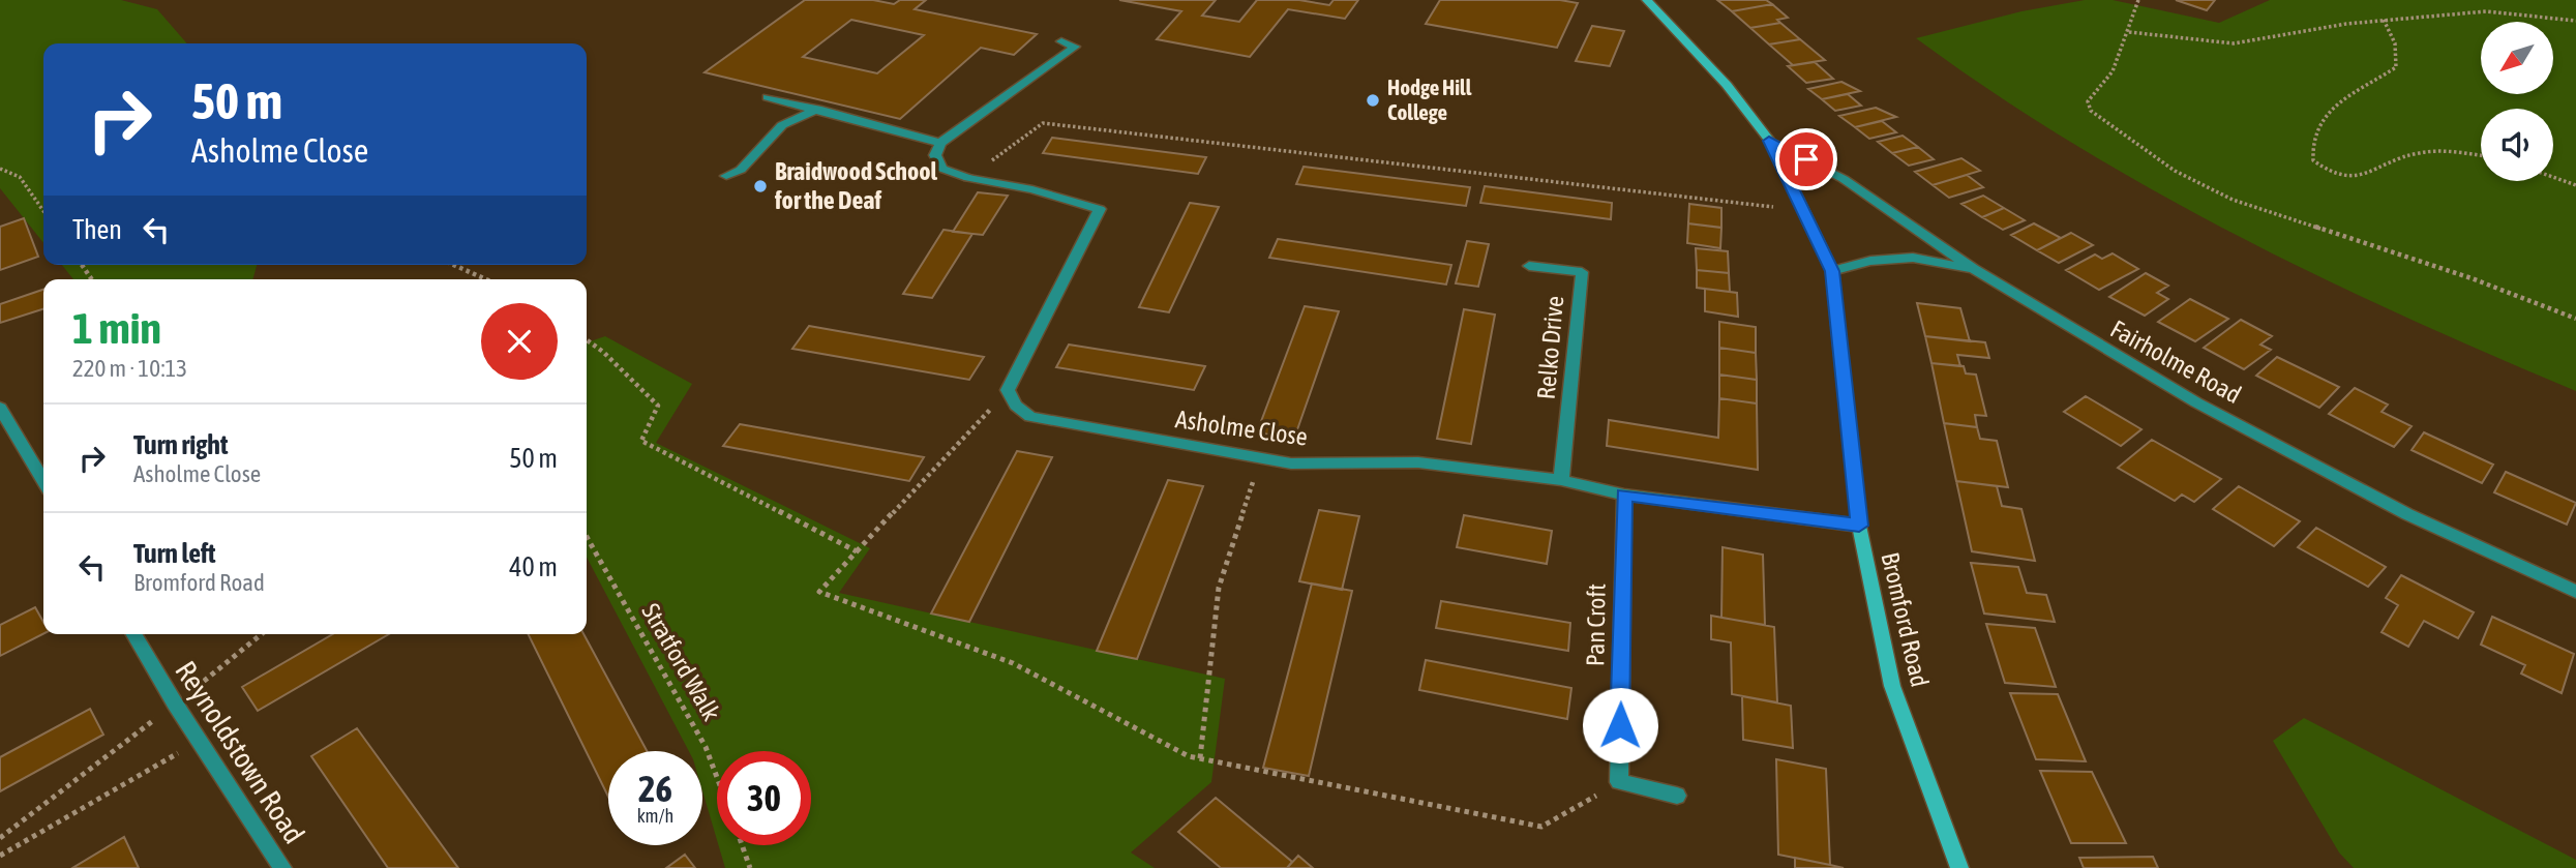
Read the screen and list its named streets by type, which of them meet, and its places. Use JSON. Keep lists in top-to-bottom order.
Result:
{
  "streets": {
    "street": [
      "Relko Drive",
      "Fairholme Road",
      "Asholme Close",
      "Bromford Road",
      "Pan Croft",
      "Reynoldstown Road"
    ],
    "path": ["Stratford Walk"]
  },
  "crossings": [
    ["Relko Drive", "Asholme Close"],
    ["Fairholme Road", "Bromford Road"],
    ["Asholme Close", "Bromford Road"],
    ["Asholme Close", "Pan Croft"]
  ],
  "places": ["Hodge Hill College", "Braidwood School for the Deaf"],
  "north": "bottom left",
  "page": {
    "turn": ["50 m", "Asholme Close"],
    "then": "Then",
    "heading": ["1 min", "220 m · 10:13"],
    "list": [
      {
        "name": "Turn right",
        "note": "Asholme Close",
        "value": "50 m"
      },
      {
        "name": "Turn left",
        "note": "Bromford Road",
        "value": "40 m"
      }
    ],
    "speed": "26 km/h",
    "limit": "30"
  }
}
